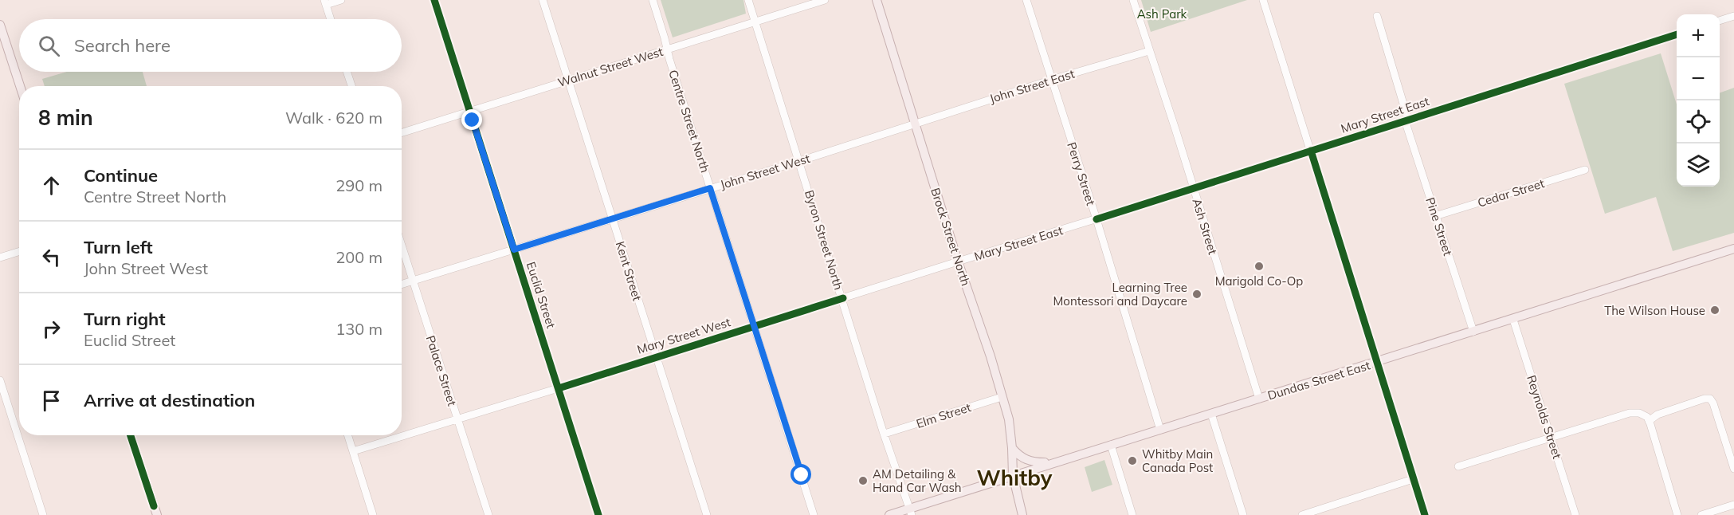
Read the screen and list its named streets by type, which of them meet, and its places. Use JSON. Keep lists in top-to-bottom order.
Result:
{
  "streets": {
    "main road": ["Brock Street North", "Dundas Street East"],
    "street": [
      "Walnut Street West",
      "John Street East",
      "Mary Street East",
      "Centre Street North",
      "John Street West",
      "Perry Street",
      "Cedar Street",
      "Ash Street",
      "Pine Street",
      "Byron Street North",
      "Kent Street",
      "Euclid Street",
      "Mary Street West",
      "Palace Street",
      "Elm Street",
      "Reynolds Street"
    ]
  },
  "crossings": [
    ["Walnut Street West", "Centre Street North"],
    ["Walnut Street West", "Byron Street North"],
    ["Walnut Street West", "Kent Street"],
    ["Walnut Street West", "Euclid Street"],
    ["John Street East", "John Street West"],
    ["John Street East", "Perry Street"],
    ["John Street East", "Ash Street"],
    ["John Street East", "Brock Street North"],
    ["Mary Street East", "Perry Street"],
    ["Mary Street East", "Ash Street"],
    ["Mary Street East", "Pine Street"],
    ["Mary Street East", "Brock Street North"],
    ["Mary Street East", "Mary Street West"],
    ["Centre Street North", "John Street West"],
    ["Centre Street North", "Mary Street West"],
    ["John Street West", "Brock Street North"],
    ["John Street West", "Byron Street North"],
    ["John Street West", "Kent Street"],
    ["John Street West", "Euclid Street"],
    ["John Street West", "Palace Street"],
    ["Perry Street", "Dundas Street East"],
    ["Cedar Street", "Pine Street"],
    ["Ash Street", "Dundas Street East"],
    ["Pine Street", "Dundas Street East"],
    ["Brock Street North", "Mary Street West"],
    ["Brock Street North", "Dundas Street East"],
    ["Brock Street North", "Elm Street"],
    ["Byron Street North", "Mary Street West"],
    ["Byron Street North", "Dundas Street East"],
    ["Byron Street North", "Elm Street"],
    ["Kent Street", "Mary Street West"],
    ["Euclid Street", "Mary Street West"],
    ["Mary Street West", "Palace Street"],
    ["Dundas Street East", "Reynolds Street"]
  ],
  "districts": ["Whitby"],
  "parks": ["Ash Park"],
  "places": [
    "Marigold Co-Op",
    "Learning Tree Montessori and Daycare",
    "The Wilson House",
    "Whitby Main Canada Post",
    "AM Detailing & Hand Car Wash"
  ],
  "page": {
    "map_buttons": ["+", "−"],
    "search": "Search here",
    "heading": ["8 min", "Walk · 620 m"],
    "list": [
      ["Continue", "Centre Street North", "290 m"],
      ["Turn left", "John Street West", "200 m"],
      ["Turn right", "Euclid Street", "130 m"],
      "Arrive at destination"
    ]
  }
}
